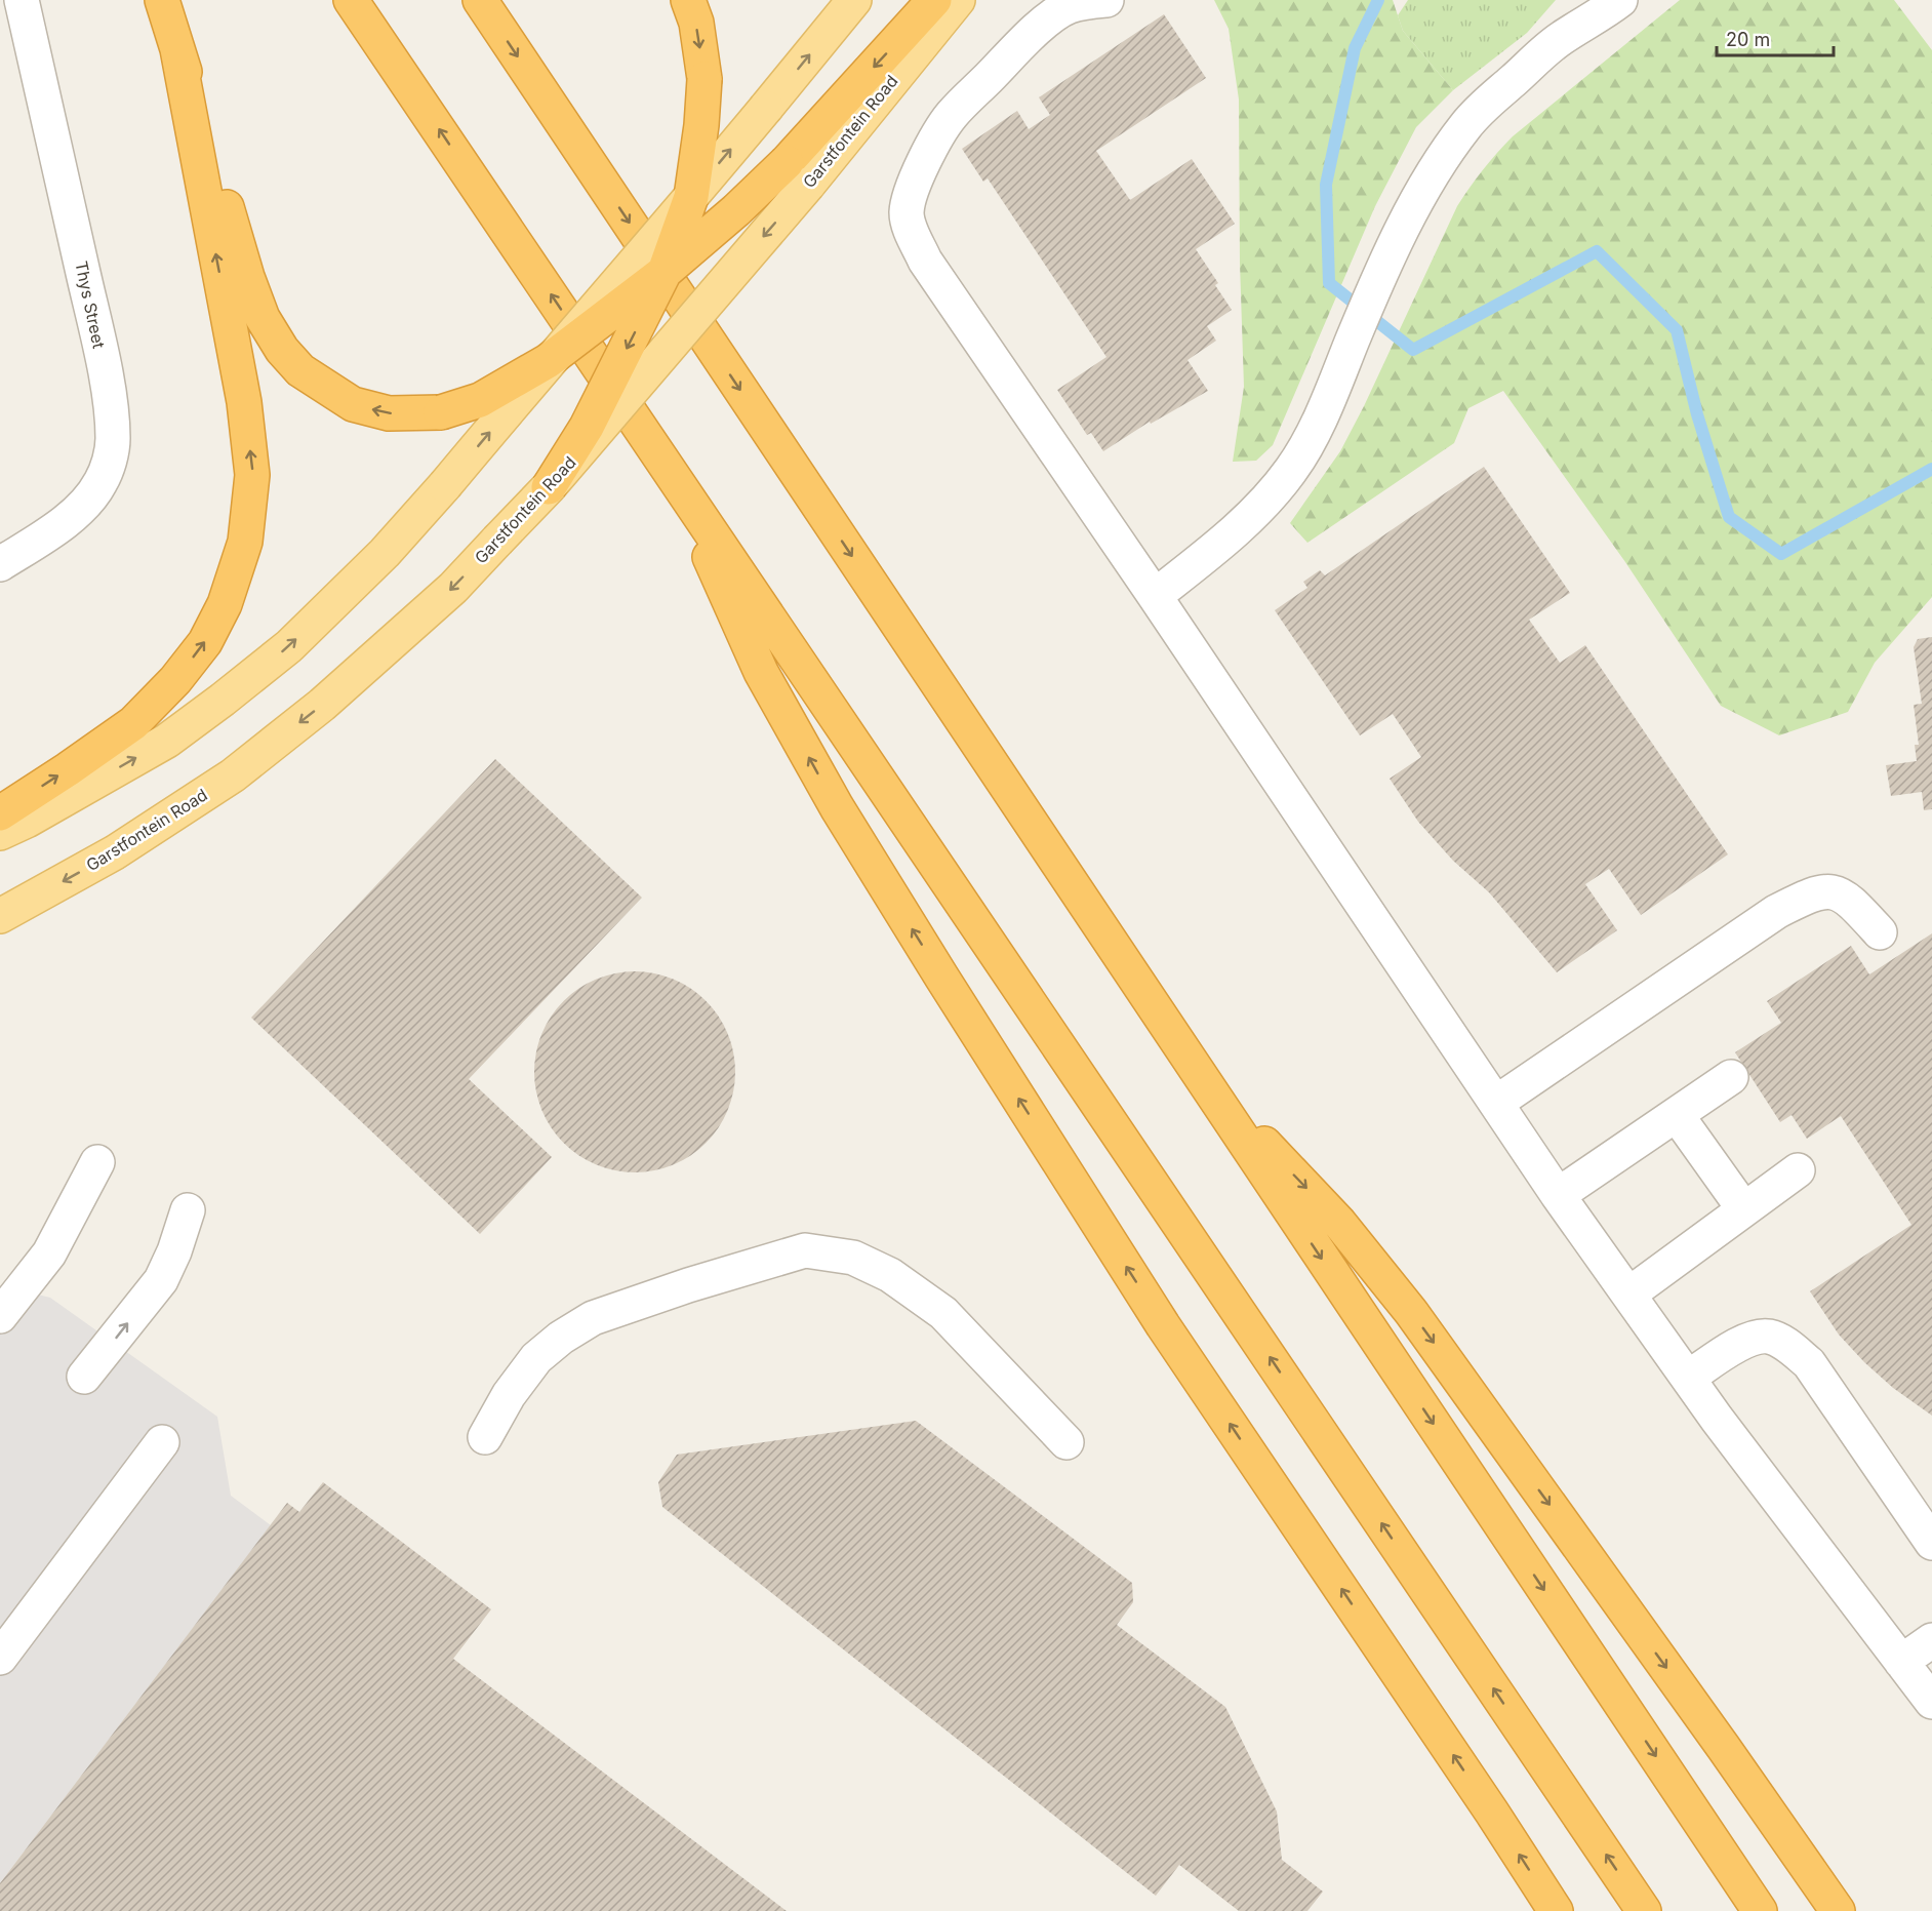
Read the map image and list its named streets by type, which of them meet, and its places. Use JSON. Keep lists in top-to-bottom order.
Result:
{
  "streets": {
    "main road": ["Garstfontein Road"],
    "street": ["Thys Street"]
  },
  "scale_bar": "20 m"
}
